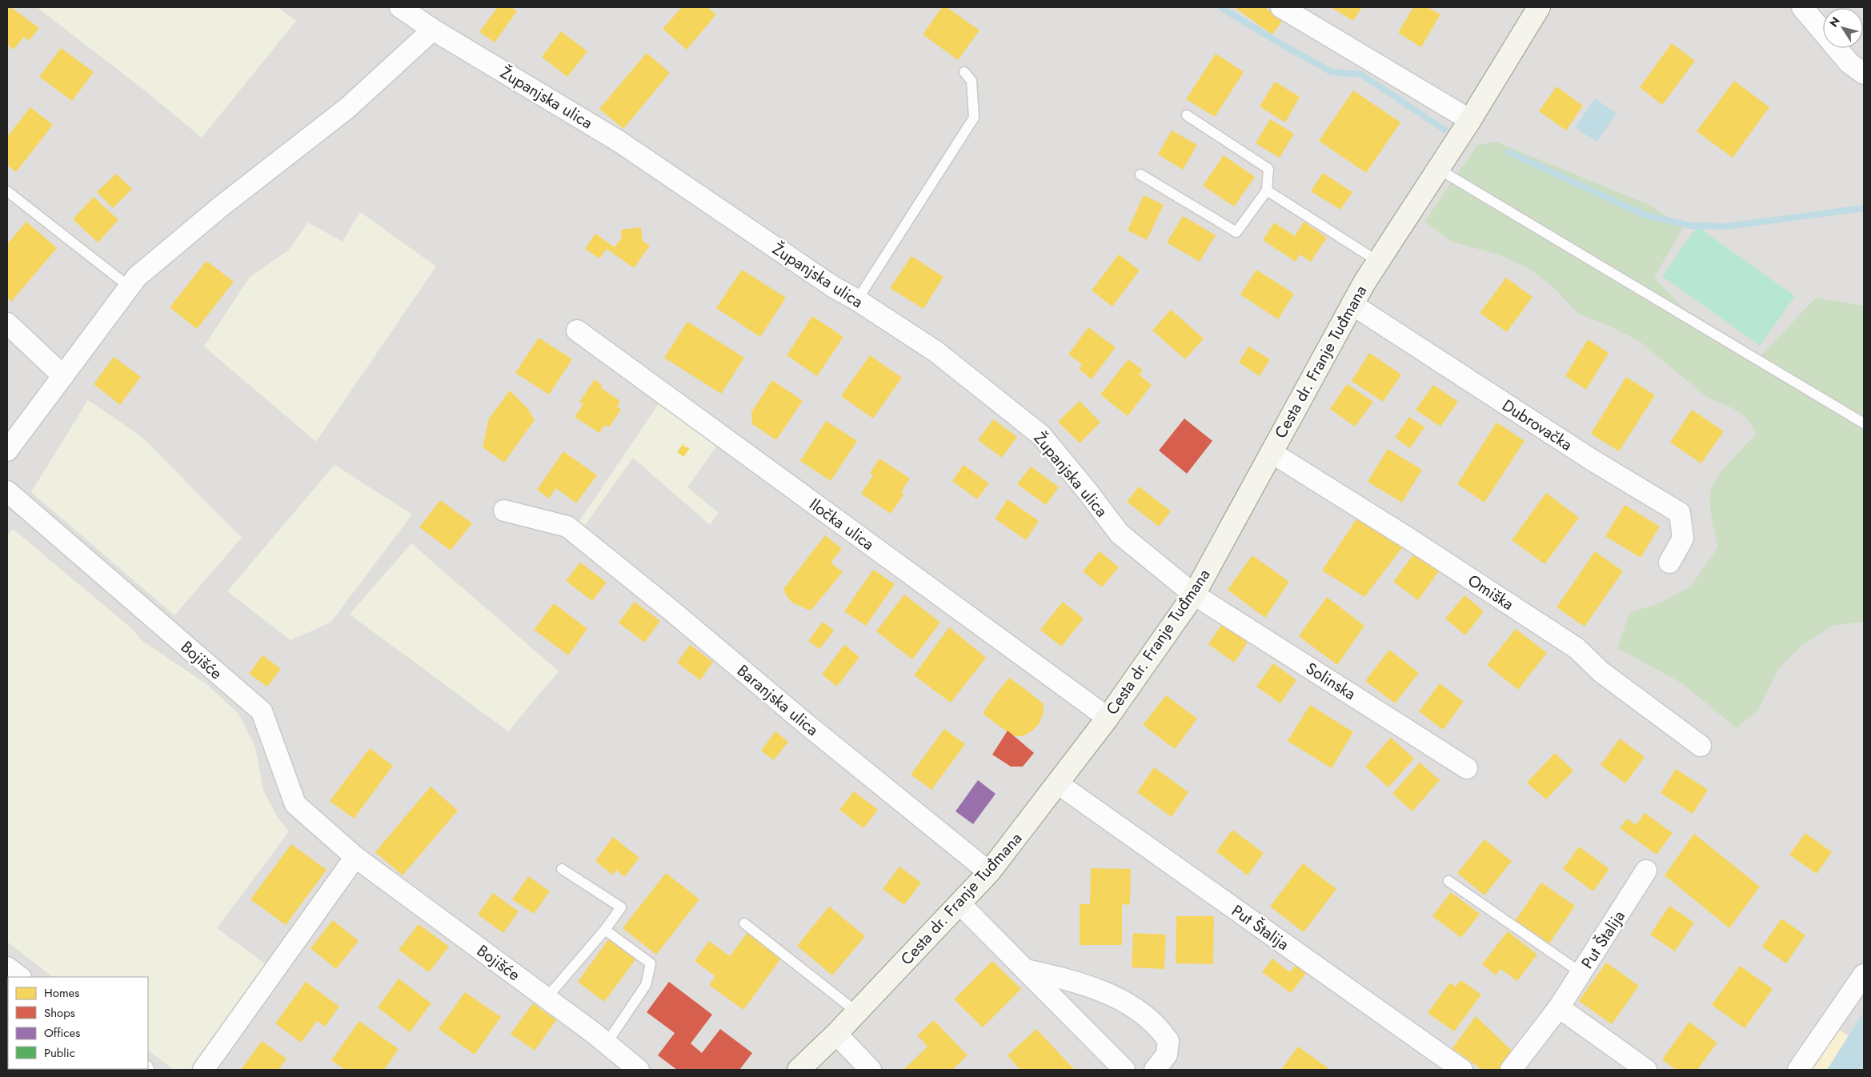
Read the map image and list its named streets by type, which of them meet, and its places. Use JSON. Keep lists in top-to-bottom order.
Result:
{
  "streets": {
    "main road": ["Cesta dr. Franje Tuđmana"],
    "street": [
      "Županjska ulica",
      "Dubrovačka",
      "Iločka ulica",
      "Omiška",
      "Bojišće",
      "Solinska",
      "Baranjska ulica",
      "Put Štalija"
    ]
  },
  "crossings": [
    ["Županjska ulica", "Cesta dr. Franje Tuđmana"],
    ["Županjska ulica", "Solinska"],
    ["Cesta dr. Franje Tuđmana", "Dubrovačka"],
    ["Cesta dr. Franje Tuđmana", "Iločka ulica"],
    ["Cesta dr. Franje Tuđmana", "Omiška"],
    ["Cesta dr. Franje Tuđmana", "Solinska"],
    ["Cesta dr. Franje Tuđmana", "Baranjska ulica"],
    ["Cesta dr. Franje Tuđmana", "Put Štalija"]
  ],
  "legend": [
    "Homes",
    "Shops",
    "Offices",
    "Public"
  ],
  "north": "top left"
}
